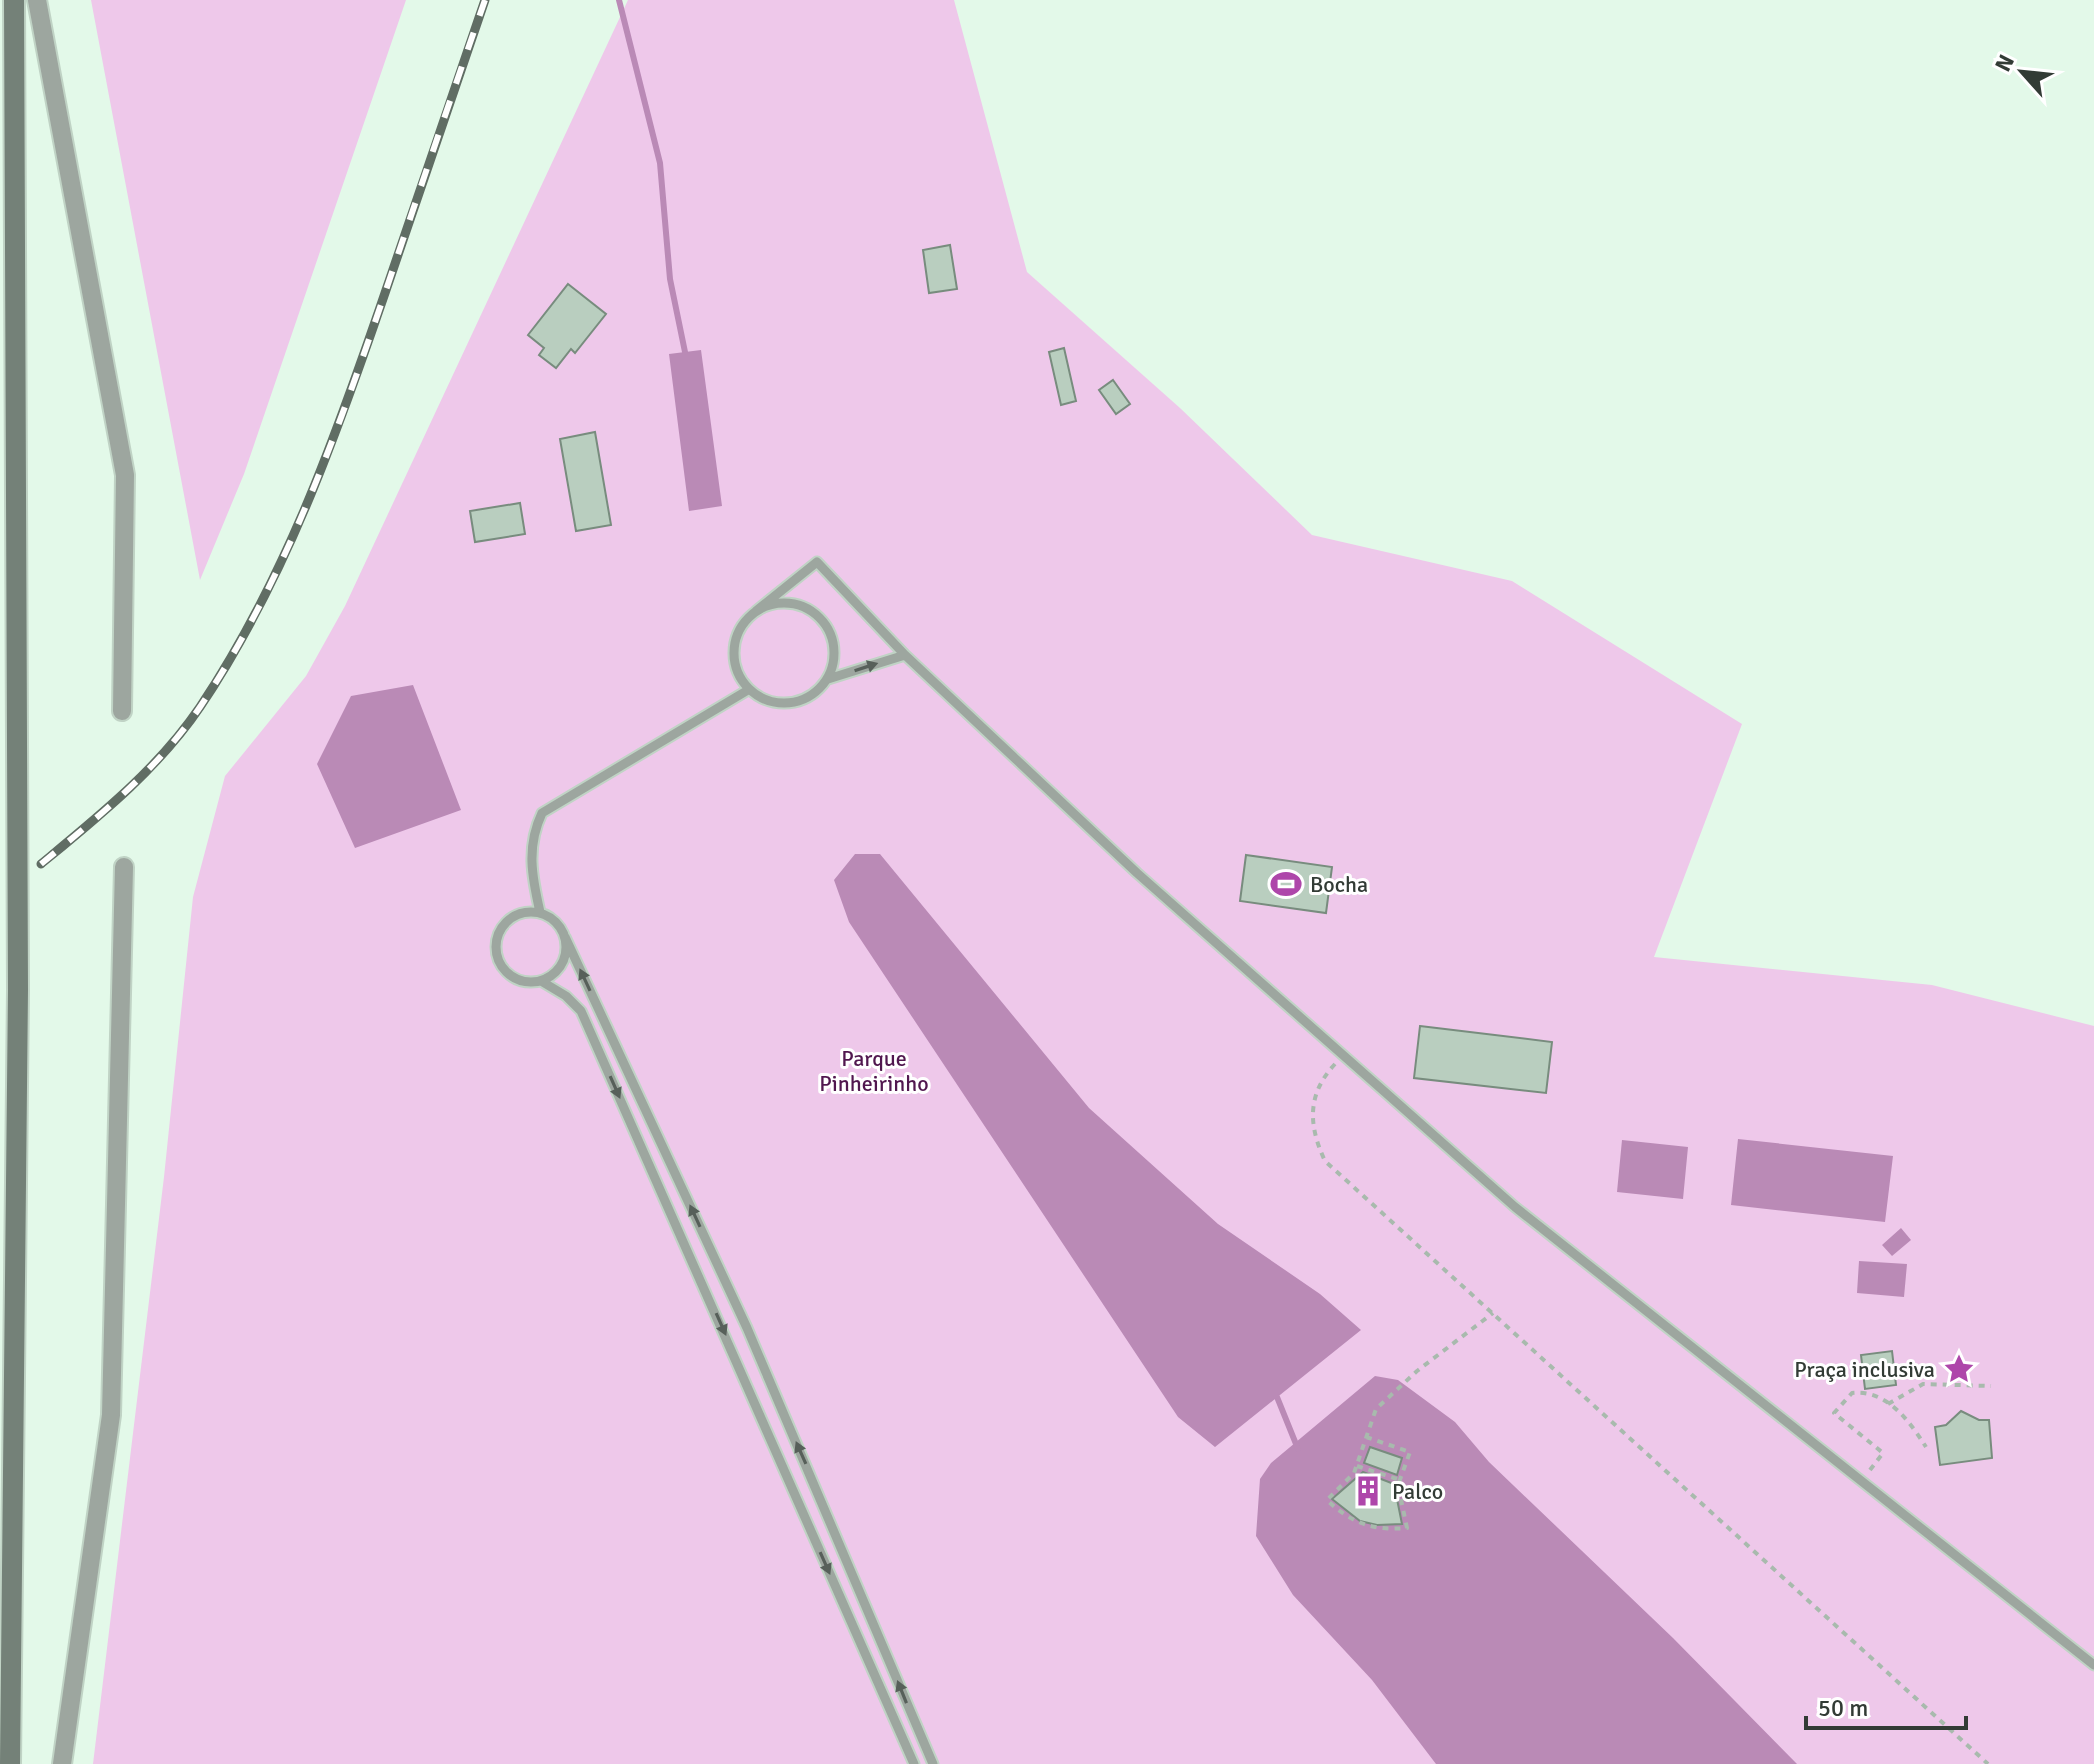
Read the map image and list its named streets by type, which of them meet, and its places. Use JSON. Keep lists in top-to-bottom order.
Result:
{
  "parks": ["Parque Pinheirinho"],
  "places": {
    "sports": ["Bocha"],
    "place": ["Praça inclusiva"],
    "building": ["Palco"]
  },
  "scale_bar": "50 m",
  "north": "top left"
}
